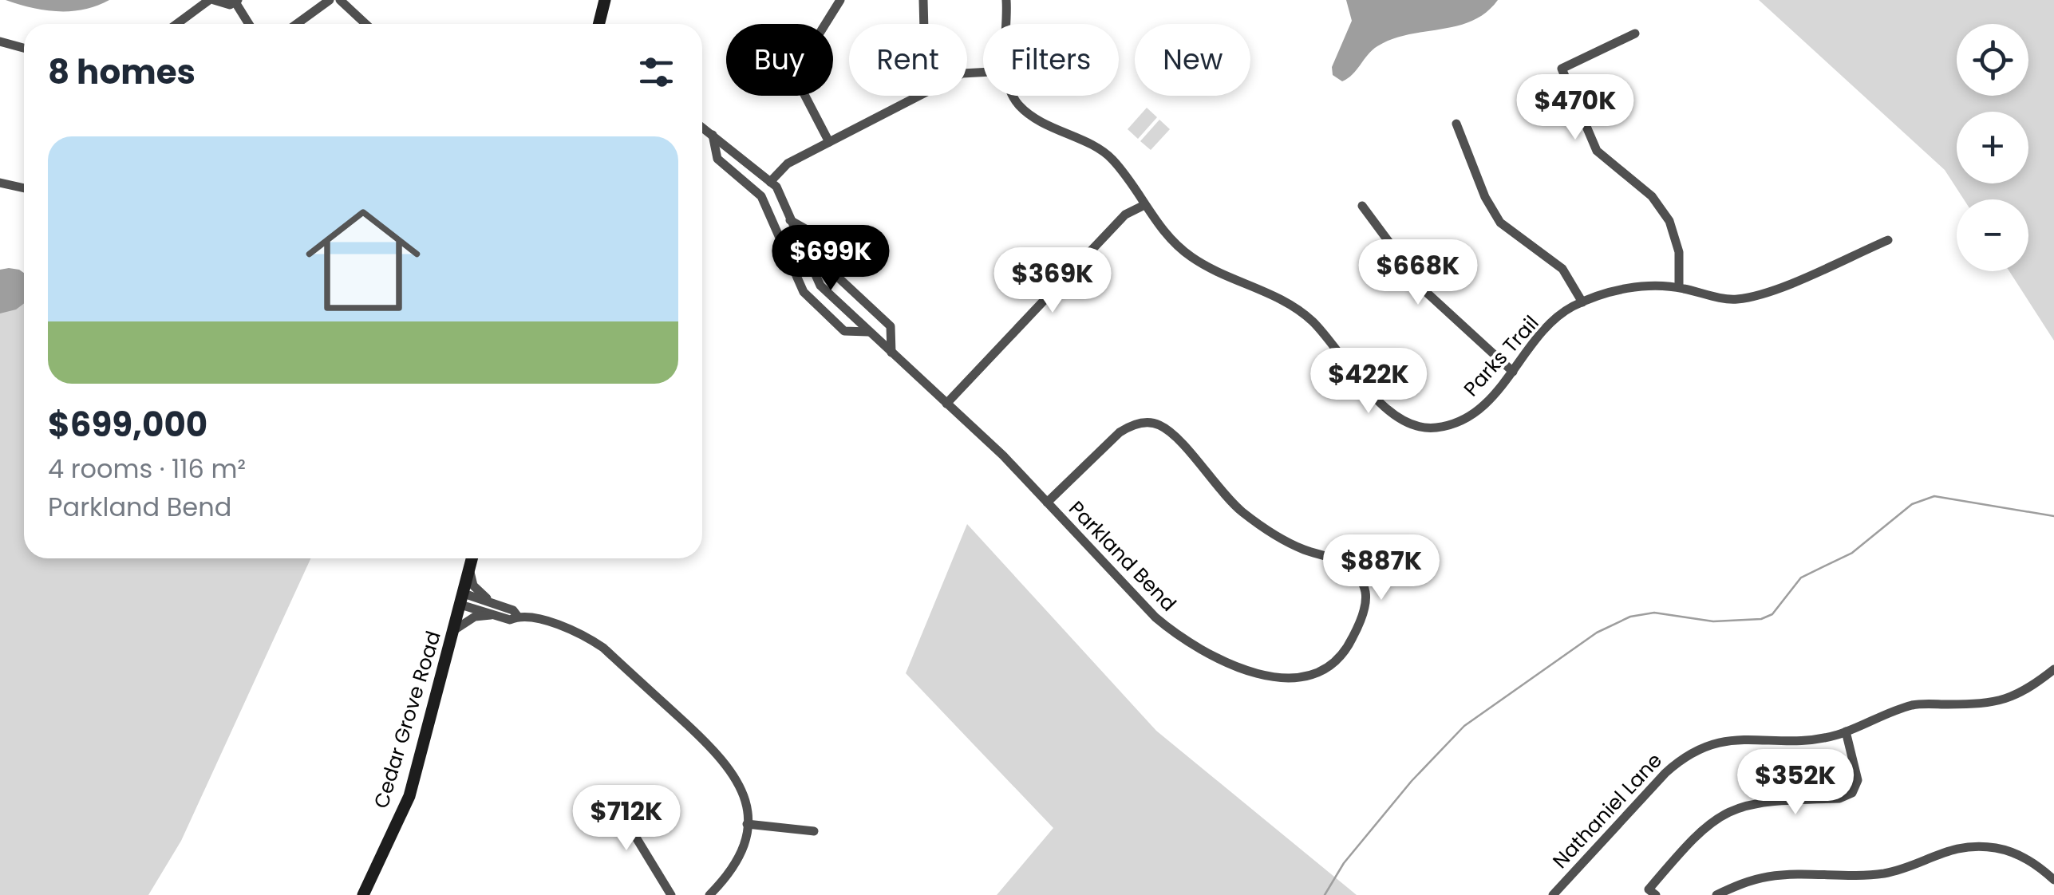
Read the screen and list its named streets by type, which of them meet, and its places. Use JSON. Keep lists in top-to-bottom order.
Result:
{
  "streets": {
    "main road": ["Cedar Grove Road"],
    "street": ["Parks Trail", "Parkland Bend", "Nathaniel Lane"]
  },
  "page": {
    "map_buttons": ["+", "−"],
    "chip": [
      "Buy",
      "Rent",
      "Filters",
      "New"
    ],
    "heading": "8 homes",
    "price": [
      "$470K",
      "$699K",
      "$668K",
      "$369K",
      "$422K",
      "$887K",
      "$352K",
      "$712K"
    ],
    "list": [
      {
        "name": "$699,000",
        "note": "4 rooms · 116 m² · Parkland Bend"
      }
    ]
  }
}
